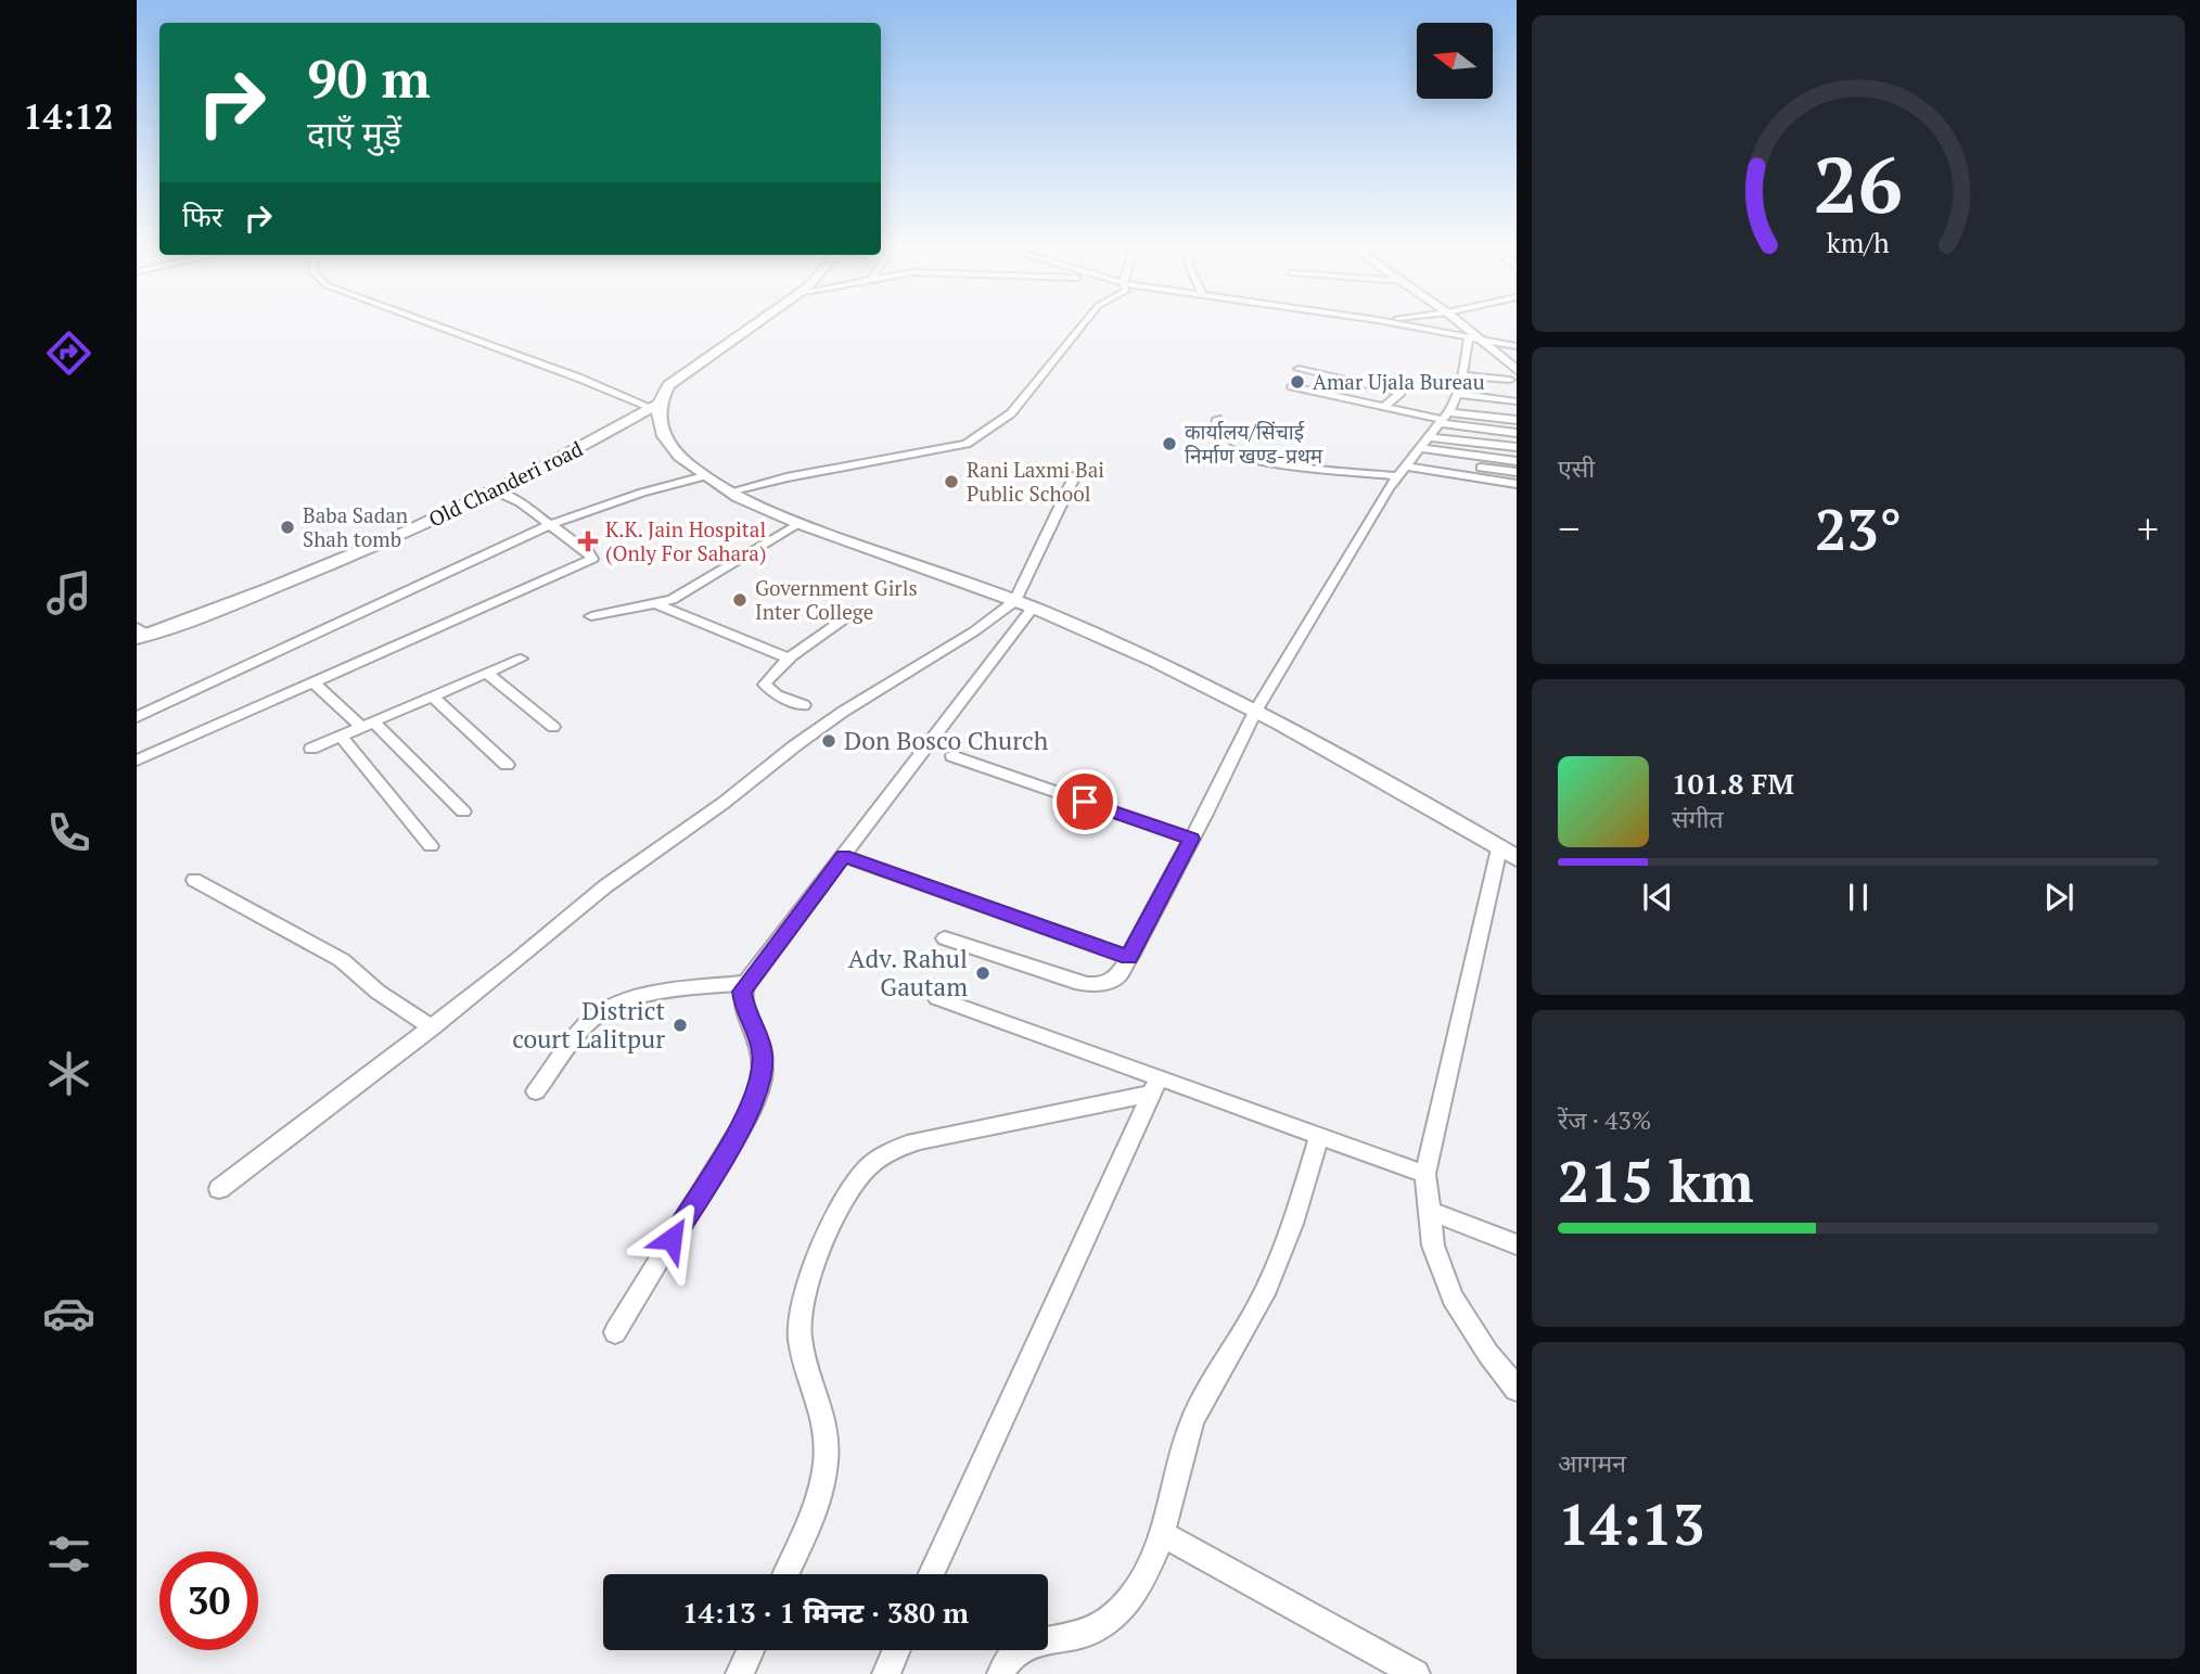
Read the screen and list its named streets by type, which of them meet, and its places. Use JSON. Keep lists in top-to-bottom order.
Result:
{
  "streets": {
    "street": ["Old Chanderi road"]
  },
  "places": {
    "other": [
      "Amar Ujala Bureau",
      "कार्यालय/सिंचाई निर्माण खण्ड-प्रथम",
      "Rani Laxmi Bai Public School",
      "Baba Sadan Shah tomb",
      "Government Girls Inter College",
      "Don Bosco Church",
      "Adv. Rahul Gautam",
      "District court Lalitpur"
    ],
    "health": ["K.K. Jain Hospital (Only For Sahara)"]
  },
  "north": "left",
  "page": {
    "tabs": "14:12",
    "turn": ["90 m", "दाएँ मुड़ें"],
    "then": "फिर",
    "tile": [
      "एसी",
      ["रेंज · 43%", "215 km"],
      ["आगमन", "14:13"]
    ],
    "heat": ["−", "23°", "+"],
    "song": ["101.8 FM", "संगीत"],
    "limit": "30",
    "trip": "14:13 · 1 मिनट · 380 m",
    "gauge": ["26", "km/h"]
  }
}
